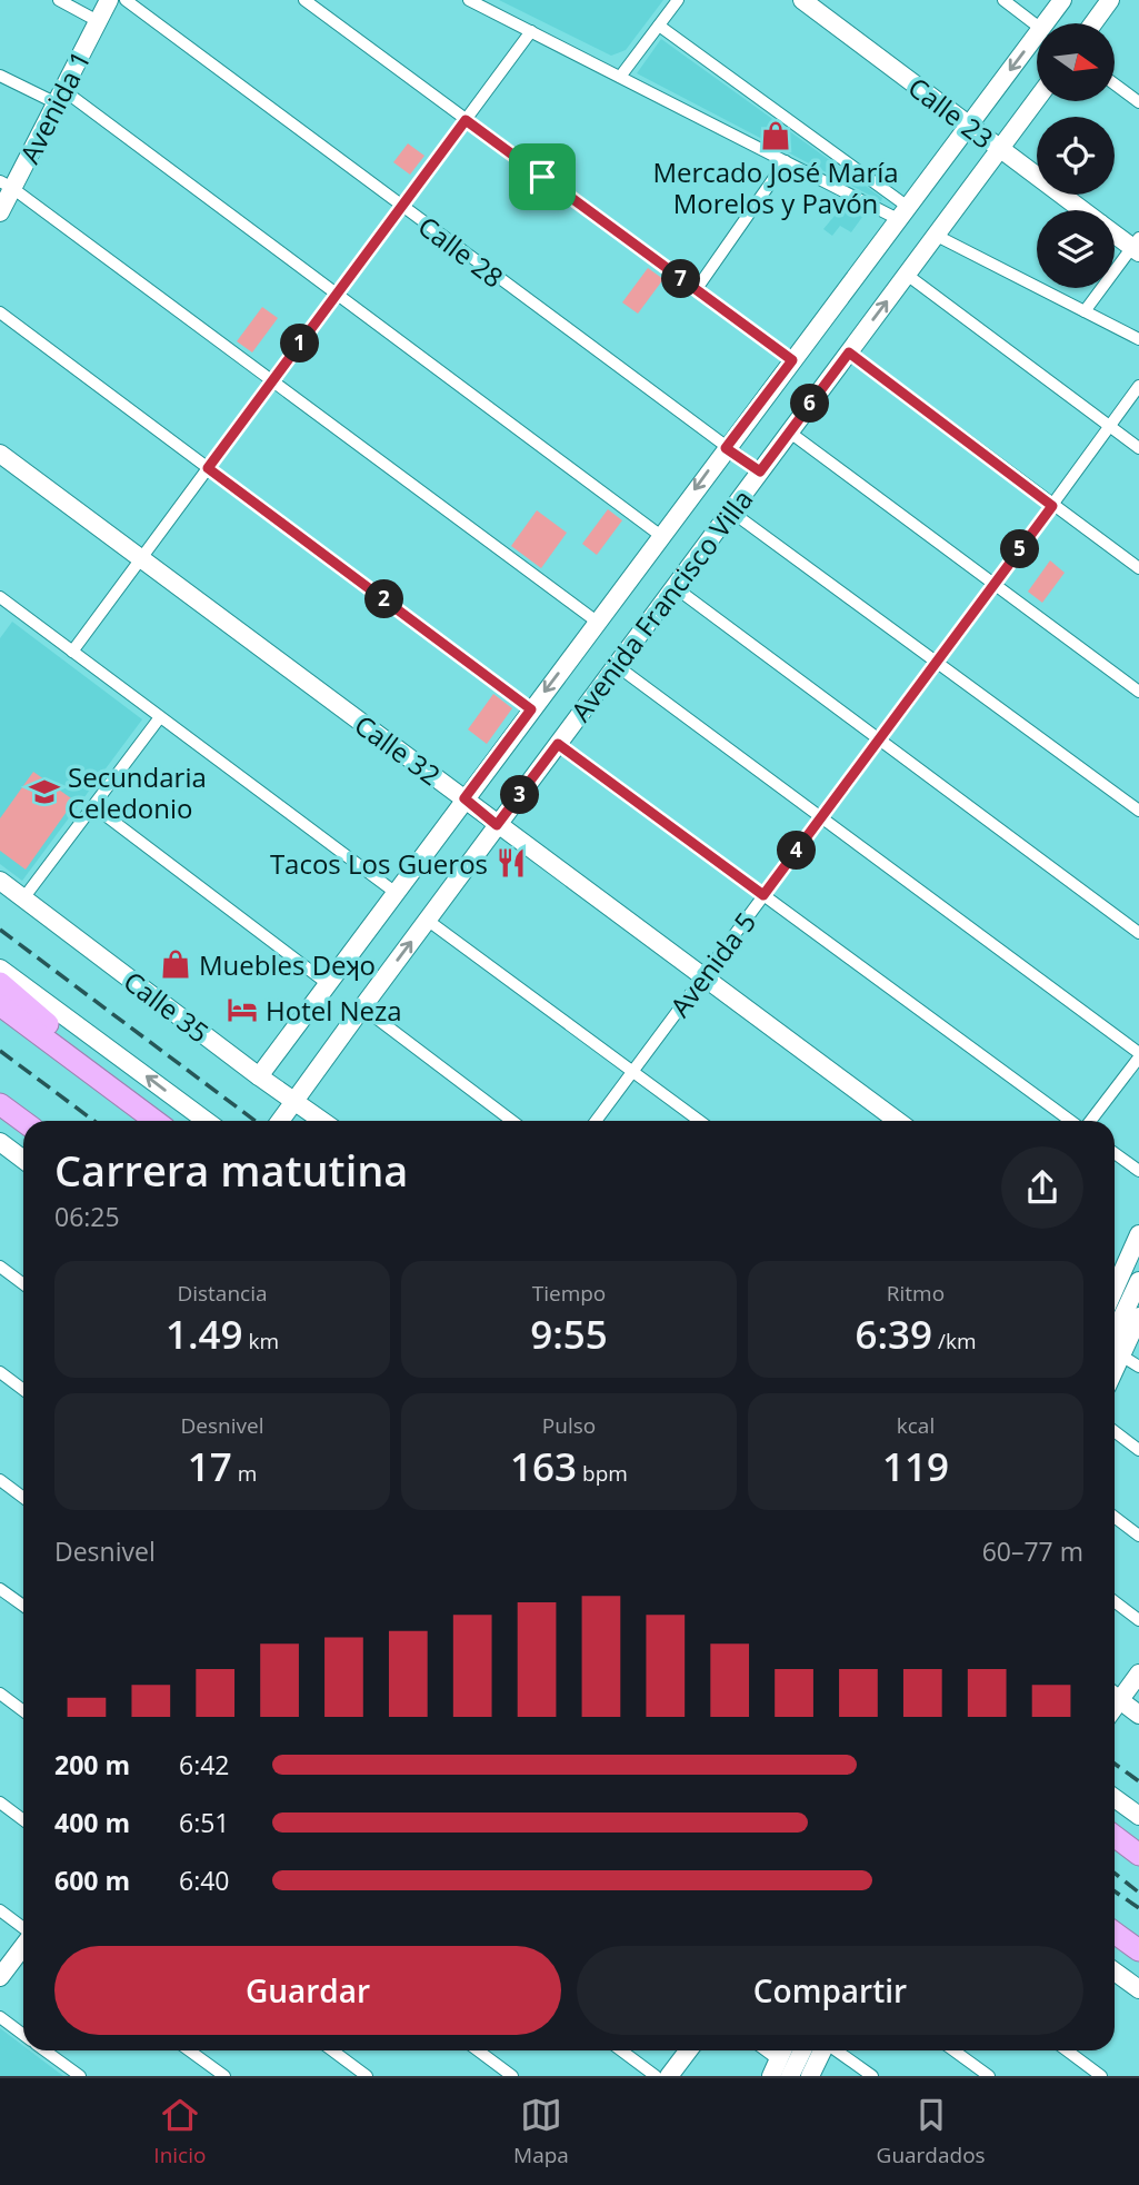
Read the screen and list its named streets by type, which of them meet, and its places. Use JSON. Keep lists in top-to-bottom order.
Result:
{
  "streets": {
    "main road": [
      "Avenida 1",
      "Calle 23",
      "Avenida Francisco Villa",
      "Calle 32",
      "Calle 35"
    ],
    "street": ["Calle 28", "Avenida 5"]
  },
  "crossings": [
    ["Calle 23", "Avenida Francisco Villa"],
    ["Calle 28", "Avenida Francisco Villa"],
    ["Avenida Francisco Villa", "Calle 32"],
    ["Avenida Francisco Villa", "Calle 35"],
    ["Calle 32", "Avenida 5"]
  ],
  "places": {
    "shop": ["Mercado José María Morelos y Pavón", "Muebles Deʞo"],
    "school or university": ["Secundaria Celedonio"],
    "restaurant": ["Tacos Los Gueros"],
    "hotel": ["Hotel Neza"]
  },
  "north": "right",
  "page": {
    "pins": [
      "7",
      "1",
      "6",
      "5",
      "2",
      "3",
      "4"
    ],
    "heading": ["Carrera matutina", "06:25"],
    "stats": [
      ["Distancia", "1.49 km"],
      ["Tiempo", "9:55"],
      ["Ritmo", "6:39 /km"],
      ["Desnivel", "17 m"],
      ["Pulso", "163 bpm"],
      ["kcal", "119"]
    ],
    "chart": ["Desnivel", "60–77 m"],
    "list": [
      {
        "name": "200 m",
        "note": "6:42"
      },
      {
        "name": "400 m",
        "note": "6:51"
      },
      {
        "name": "600 m",
        "note": "6:40"
      }
    ],
    "buttons": ["Guardar", "Compartir"],
    "tabs": ["Inicio", "Mapa", "Guardados"]
  }
}
